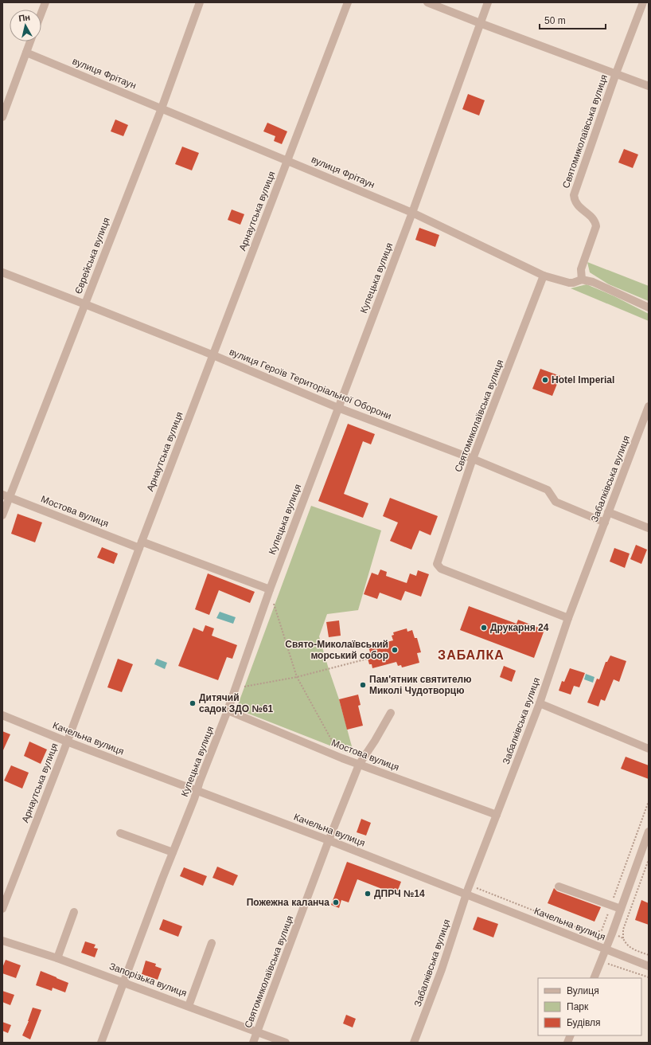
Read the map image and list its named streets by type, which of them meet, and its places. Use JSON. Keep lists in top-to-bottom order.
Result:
{
  "streets": {
    "street": [
      "вулиця Фрітаун",
      "Святомиколаївська вулиця",
      "Арнаутська вулиця",
      "Єврейська вулиця",
      "Купецька вулиця",
      "вулиця Героїв Територіальної Оборони",
      "Забалківська вулиця",
      "Мостова вулиця",
      "Качельна вулиця",
      "Запорізька вулиця"
    ]
  },
  "crossings": [
    ["вулиця Фрітаун", "Святомиколаївська вулиця"],
    ["вулиця Фрітаун", "Арнаутська вулиця"],
    ["вулиця Фрітаун", "Єврейська вулиця"],
    ["вулиця Фрітаун", "Купецька вулиця"],
    ["Святомиколаївська вулиця", "вулиця Героїв Територіальної Оборони"],
    ["Святомиколаївська вулиця", "Забалківська вулиця"],
    ["Святомиколаївська вулиця", "Мостова вулиця"],
    ["Святомиколаївська вулиця", "Качельна вулиця"],
    ["Святомиколаївська вулиця", "Запорізька вулиця"],
    ["Арнаутська вулиця", "вулиця Героїв Територіальної Оборони"],
    ["Арнаутська вулиця", "Мостова вулиця"],
    ["Арнаутська вулиця", "Качельна вулиця"],
    ["Єврейська вулиця", "вулиця Героїв Територіальної Оборони"],
    ["Єврейська вулиця", "Мостова вулиця"],
    ["Купецька вулиця", "вулиця Героїв Територіальної Оборони"],
    ["Купецька вулиця", "Мостова вулиця"],
    ["Купецька вулиця", "Качельна вулиця"],
    ["Купецька вулиця", "Запорізька вулиця"],
    ["вулиця Героїв Територіальної Оборони", "Забалківська вулиця"],
    ["Забалківська вулиця", "Мостова вулиця"],
    ["Забалківська вулиця", "Качельна вулиця"]
  ],
  "districts": ["ЗАБАЛКА"],
  "places": [
    "Hotel Imperial",
    "Друкарня 24",
    "Свято-Миколаївський морський собор",
    "Пам'ятник святителю Миколі Чудотворцю",
    "Дитячий садок ЗДО №61",
    "ДПРЧ №14",
    "Пожежна каланча"
  ],
  "legend": ["Вулиця", "Парк", "Будівля"],
  "scale_bar": "50 m",
  "north": "top"
}
